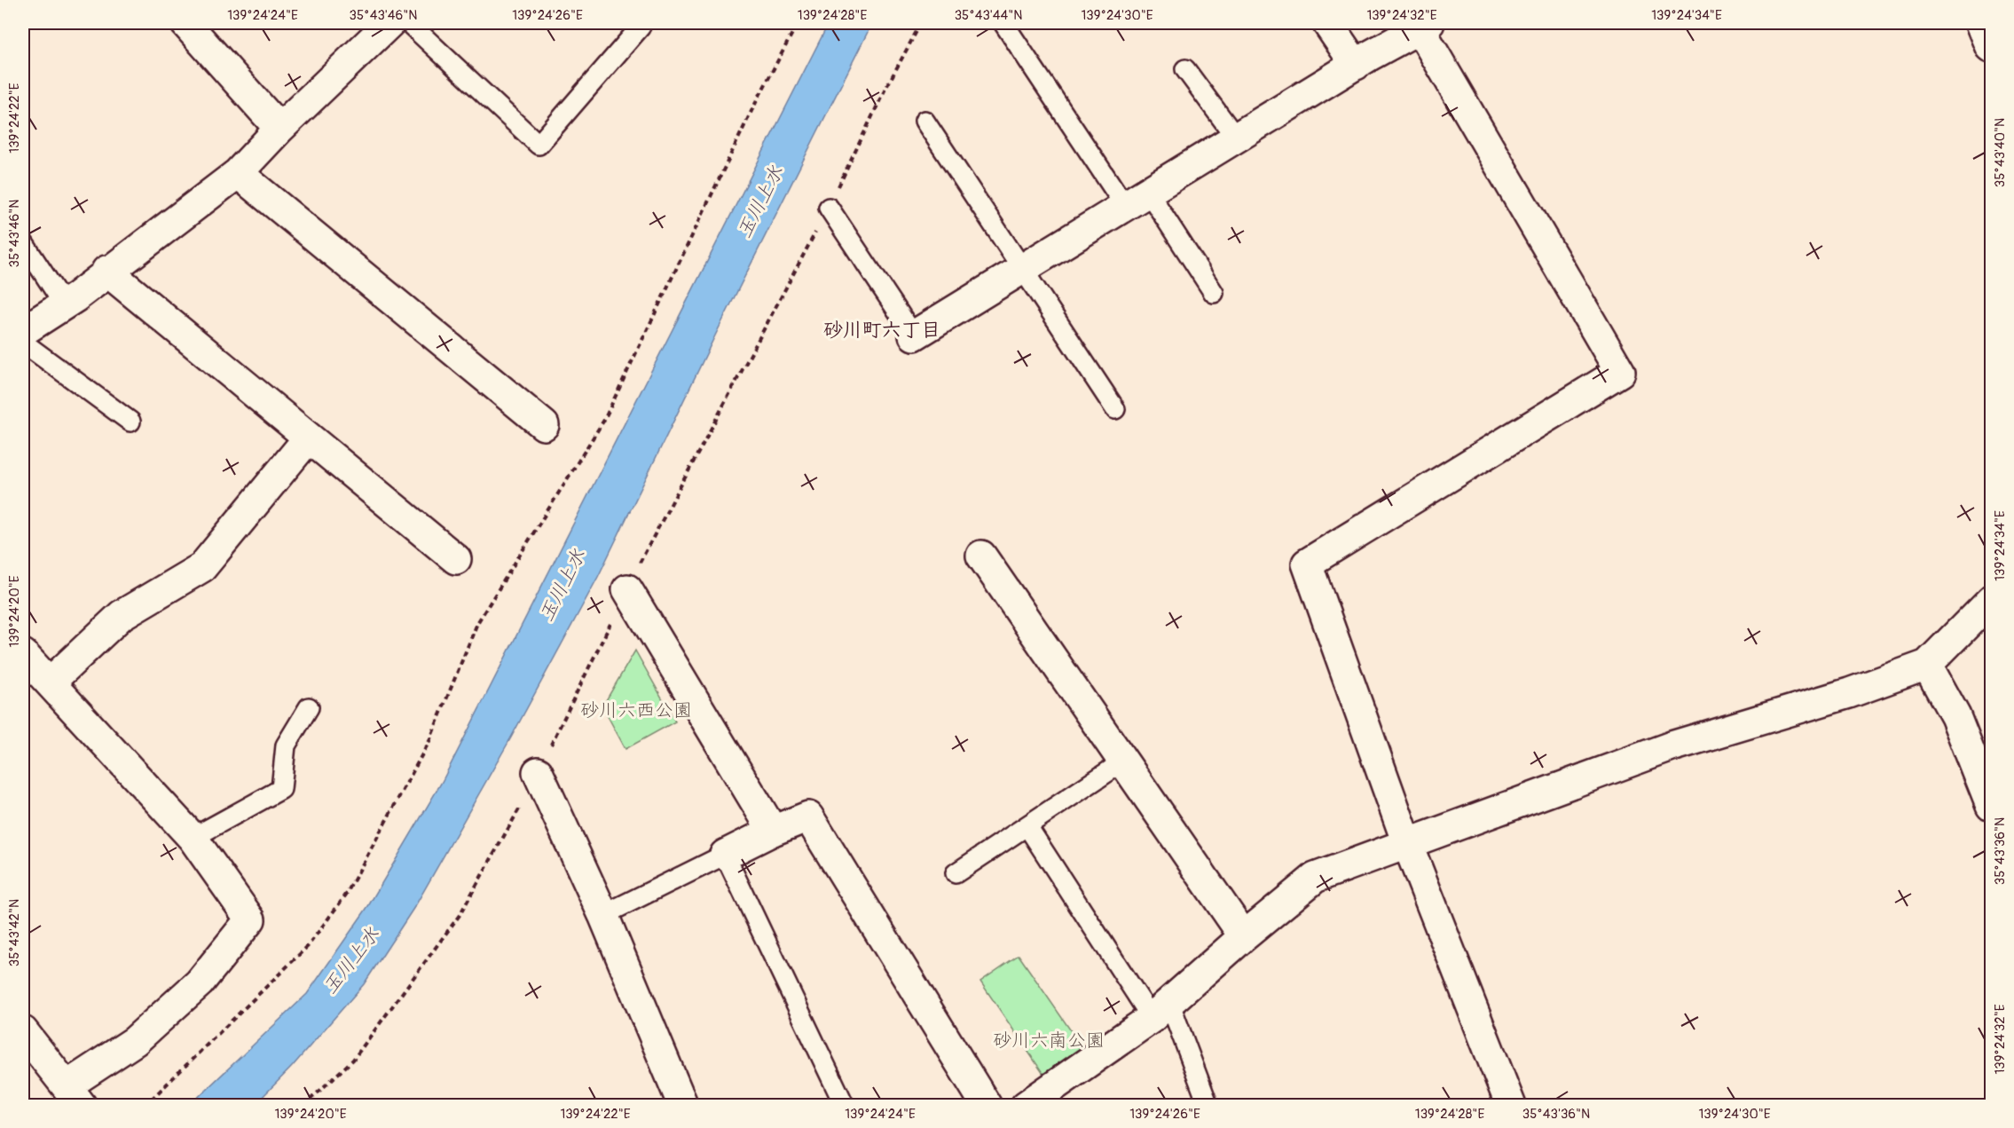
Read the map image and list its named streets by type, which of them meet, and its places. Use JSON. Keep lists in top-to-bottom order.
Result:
{
  "districts": ["砂川町六丁目"],
  "water": ["玉川上水"],
  "parks": ["砂川六西公園", "砂川六南公園"],
  "coordinates": [
    "139°24'24\"E",
    "35°43'46\"N",
    "139°24'26\"E",
    "139°24'28\"E",
    "35°43'44\"N",
    "139°24'30\"E",
    "139°24'32\"E",
    "139°24'34\"E",
    "139°24'22\"E",
    "35°43'40\"N",
    "139°24'20\"E",
    "35°43'36\"N",
    "35°43'42\"N"
  ]
}
